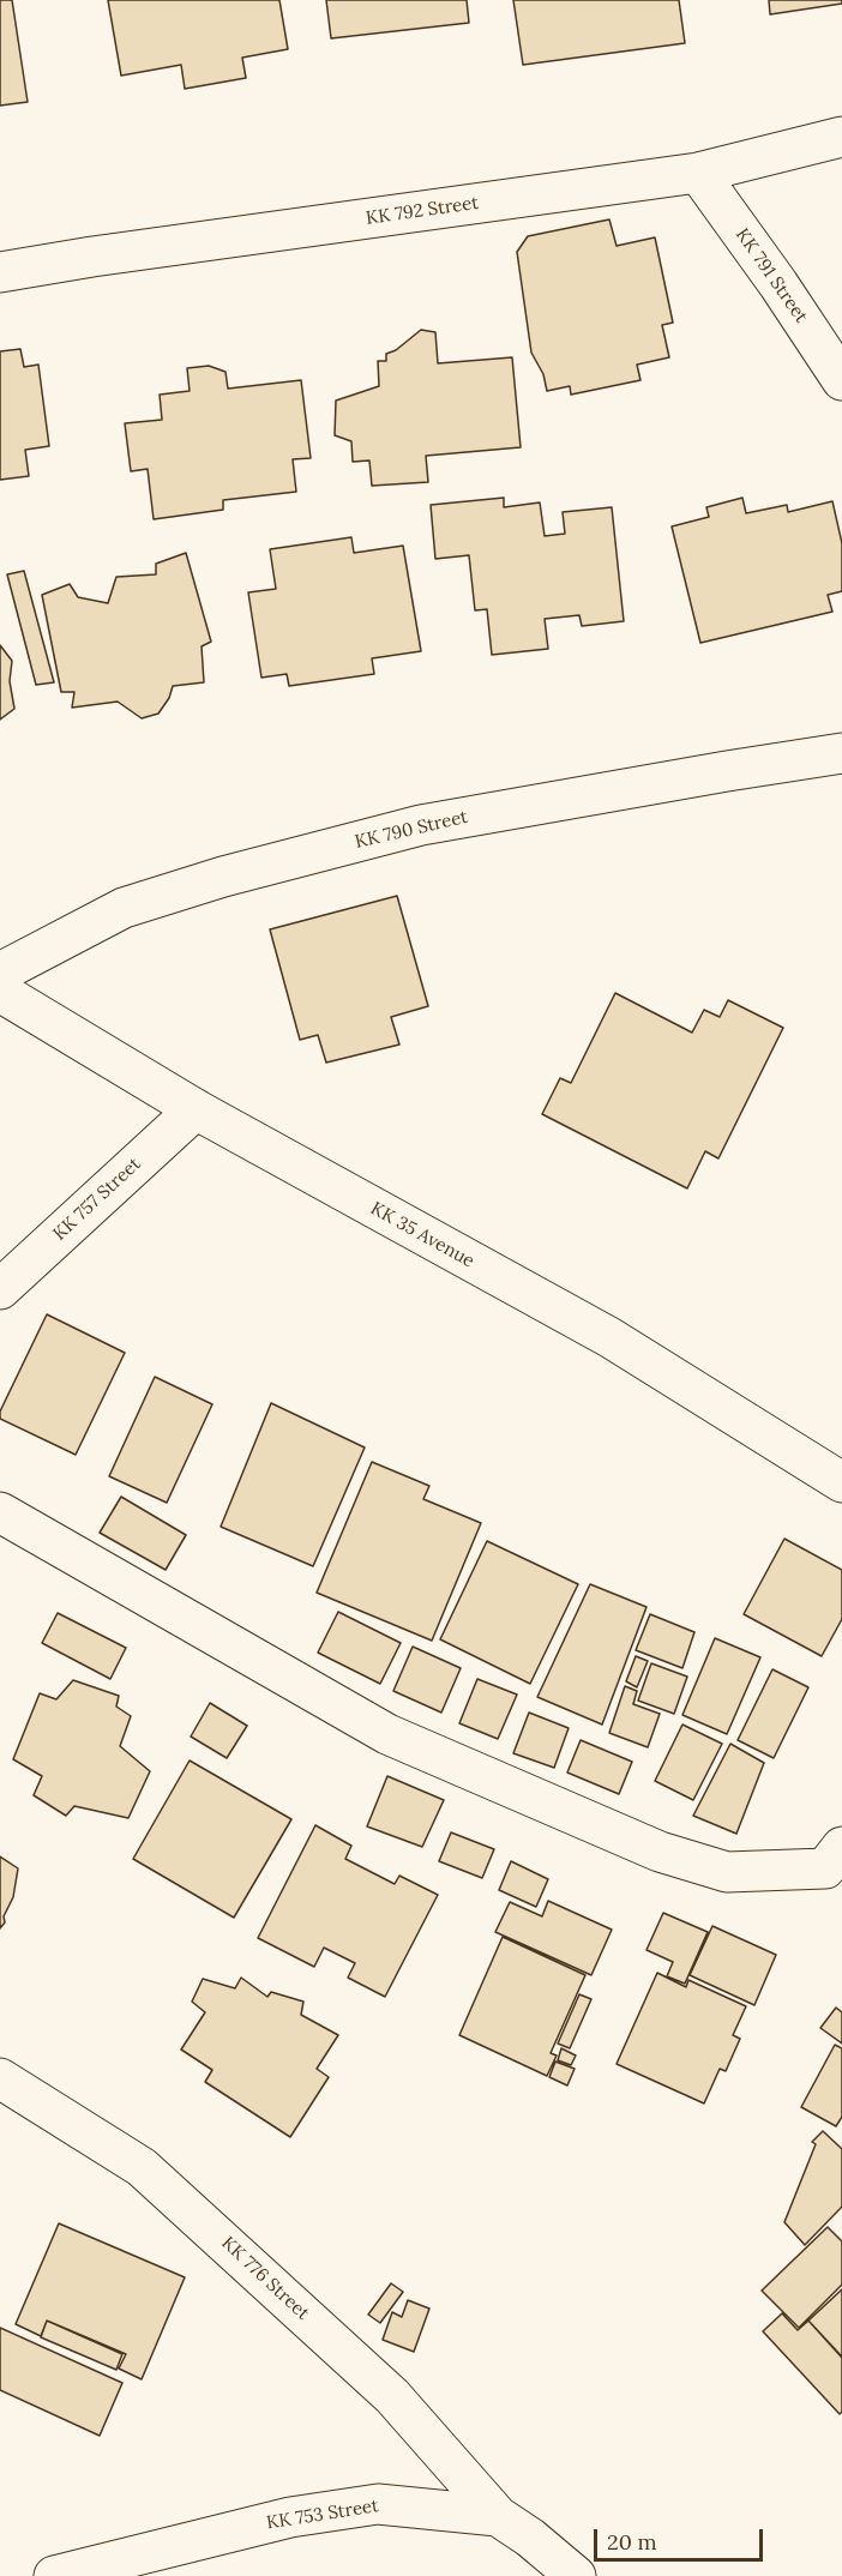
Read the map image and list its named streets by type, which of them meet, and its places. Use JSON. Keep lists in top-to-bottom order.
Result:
{
  "streets": {
    "street": [
      "KK 792 Street",
      "KK 791 Street",
      "KK 790 Street",
      "KK 757 Street",
      "KK 35 Avenue",
      "KK 776 Street",
      "KK 753 Street"
    ]
  },
  "crossings": [
    ["KK 792 Street", "KK 791 Street"],
    ["KK 757 Street", "KK 35 Avenue"],
    ["KK 776 Street", "KK 753 Street"]
  ],
  "scale_bar": "20 m"
}
